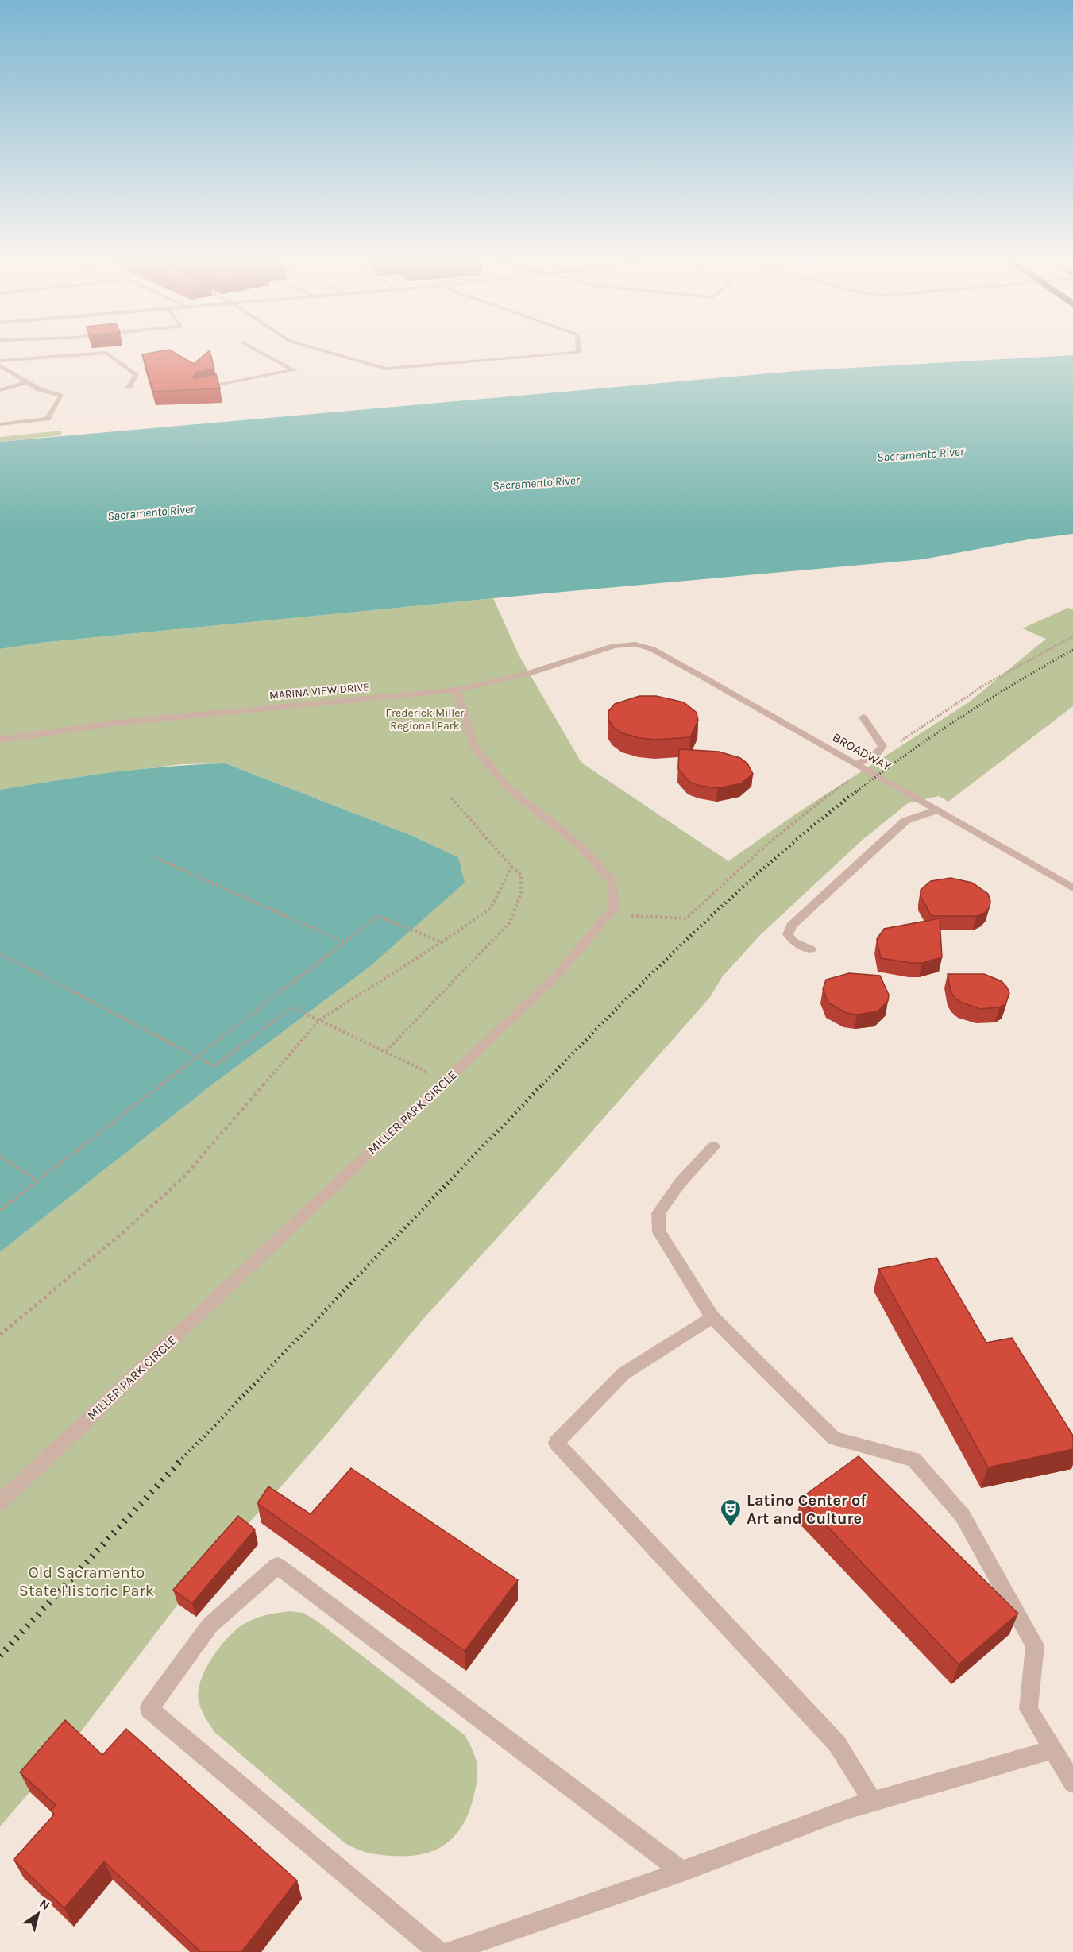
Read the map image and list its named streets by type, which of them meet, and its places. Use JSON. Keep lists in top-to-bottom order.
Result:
{
  "streets": {
    "street": ["MARINA VIEW DRIVE", "BROADWAY", "MILLER PARK CIRCLE"]
  },
  "crossings": [
    ["MARINA VIEW DRIVE", "BROADWAY"],
    ["MARINA VIEW DRIVE", "MILLER PARK CIRCLE"]
  ],
  "water": ["Sacramento River"],
  "parks": ["Frederick Miller Regional Park", "Old Sacramento State Historic Park"],
  "places": {
    "theatre": ["Latino Center of Art and Culture"]
  },
  "north": "top right"
}
